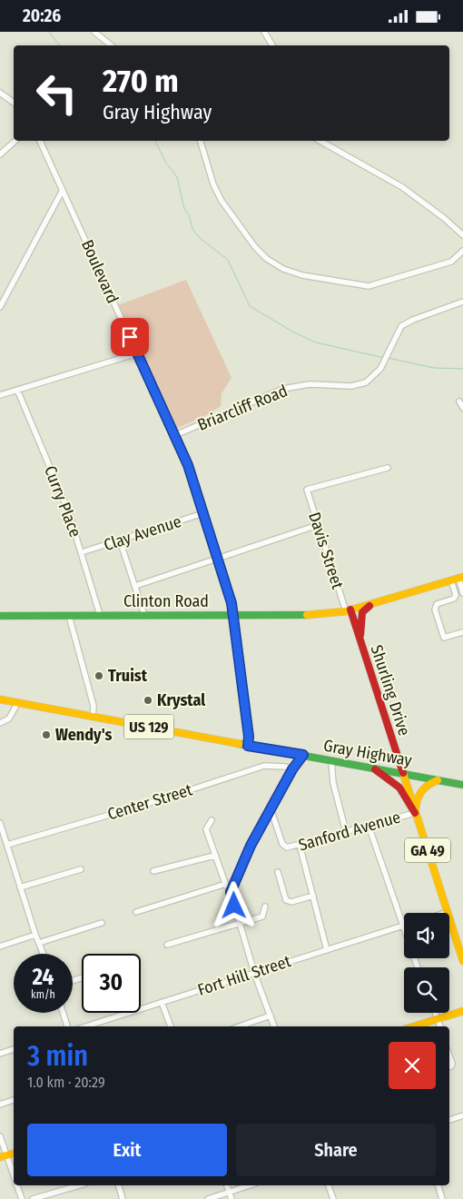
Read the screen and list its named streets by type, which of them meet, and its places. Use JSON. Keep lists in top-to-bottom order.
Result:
{
  "streets": {
    "main road": [
      "Clinton Road",
      "Shurling Drive",
      "US 129",
      "Gray Highway",
      "GA 49"
    ],
    "street": [
      "Boulevard",
      "Briarcliff Road",
      "Curry Place",
      "Clay Avenue",
      "Davis Street",
      "Center Street",
      "Sanford Avenue",
      "Fort Hill Street"
    ]
  },
  "crossings": [
    ["Boulevard", "Briarcliff Road"],
    ["Boulevard", "Clay Avenue"],
    ["Boulevard", "Clinton Road"],
    ["Boulevard", "Gray Highway"],
    ["Curry Place", "Clay Avenue"],
    ["Curry Place", "Clinton Road"],
    ["Davis Street", "Clinton Road"],
    ["Davis Street", "Shurling Drive"],
    ["Clinton Road", "Shurling Drive"],
    ["Shurling Drive", "Gray Highway"],
    ["Shurling Drive", "Sanford Avenue"],
    ["Shurling Drive", "GA 49"],
    ["Gray Highway", "GA 49"],
    ["Sanford Avenue", "GA 49"]
  ],
  "places": ["Truist", "Krystal", "Wendy's"],
  "page": {
    "status": "20:26",
    "turn": ["270 m", "Gray Highway"],
    "speed": "24 km/h",
    "limit": "30",
    "heading": ["3 min", "1.0 km · 20:29"],
    "buttons": ["Exit", "Share"]
  }
}
